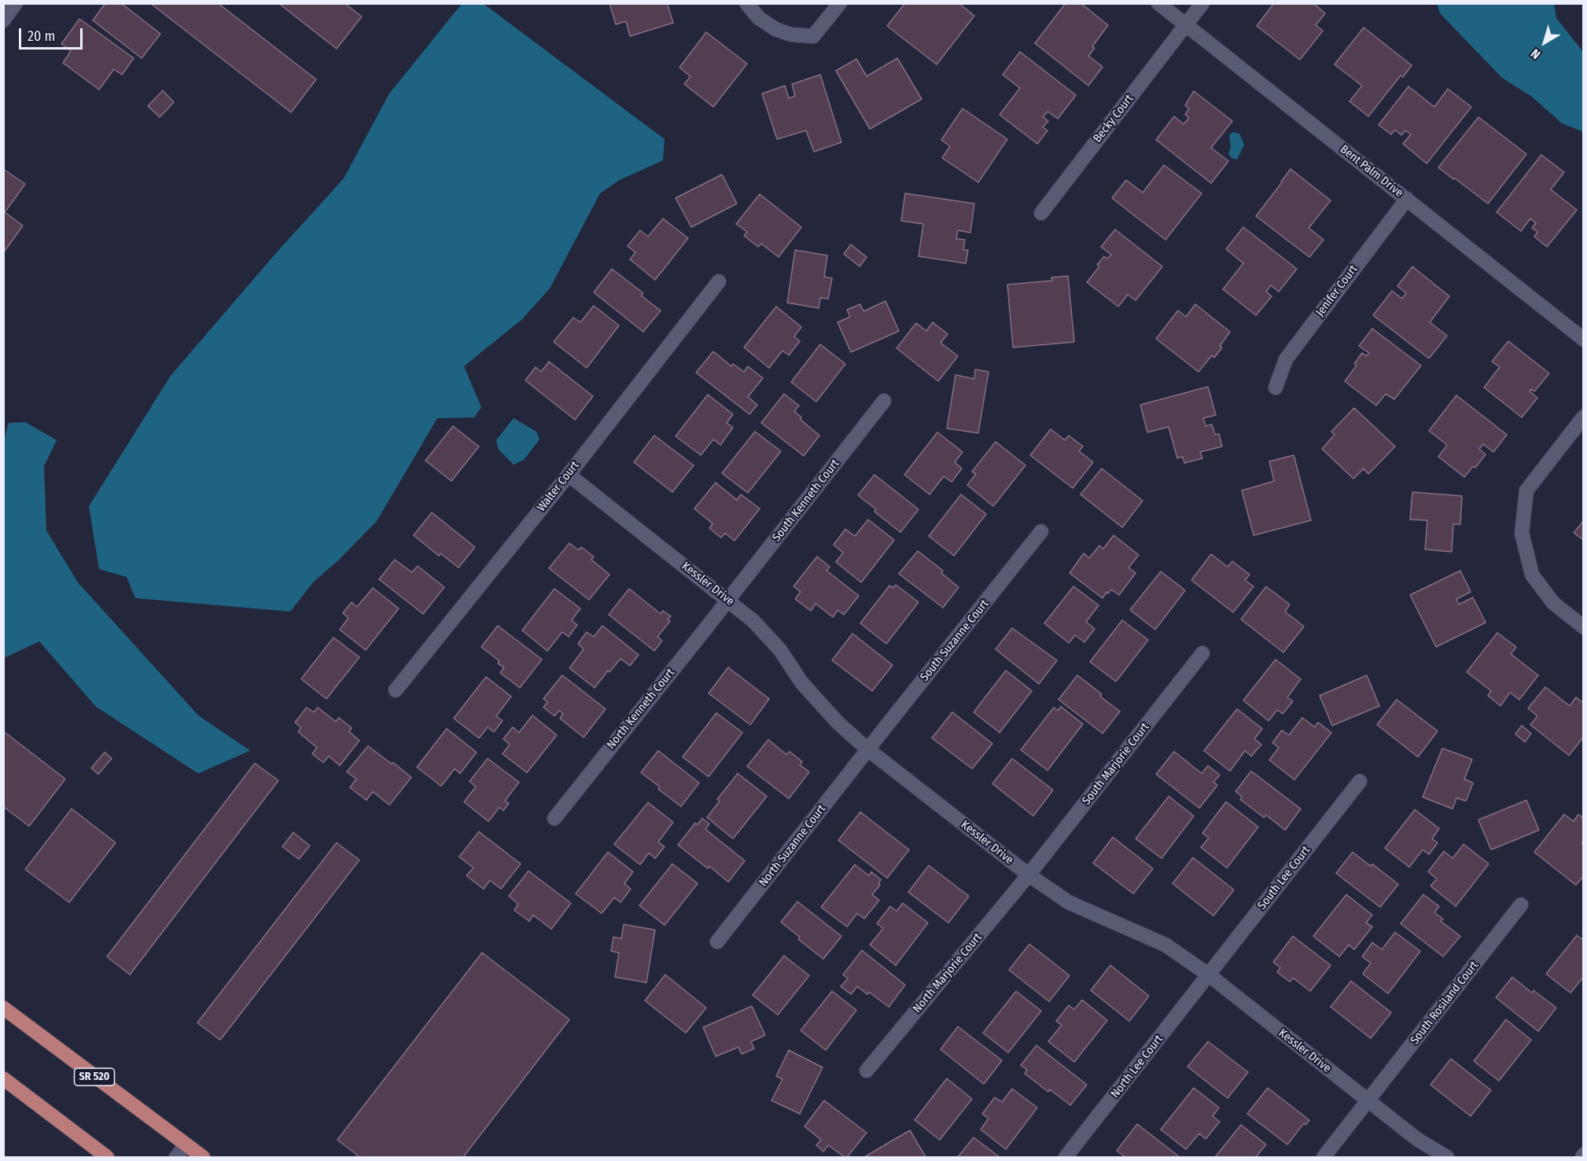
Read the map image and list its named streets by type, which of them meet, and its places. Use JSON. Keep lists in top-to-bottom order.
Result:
{
  "streets": {
    "main road": ["SR 520"],
    "street": [
      "Becky Court",
      "Bent Palm Drive",
      "Jenifer Court",
      "Walter Court",
      "South Kenneth Court",
      "Kessler Drive",
      "South Suzanne Court",
      "North Kenneth Court",
      "South Marjorie Court",
      "North Suzanne Court",
      "South Lee Court",
      "North Marjorie Court",
      "South Rosiland Court",
      "North Lee Court"
    ]
  },
  "crossings": [
    ["Becky Court", "Bent Palm Drive"],
    ["Bent Palm Drive", "Jenifer Court"],
    ["Walter Court", "Kessler Drive"],
    ["South Kenneth Court", "Kessler Drive"],
    ["South Kenneth Court", "North Kenneth Court"],
    ["Kessler Drive", "South Suzanne Court"],
    ["Kessler Drive", "North Kenneth Court"],
    ["Kessler Drive", "South Marjorie Court"],
    ["Kessler Drive", "North Suzanne Court"],
    ["Kessler Drive", "South Lee Court"],
    ["Kessler Drive", "North Marjorie Court"],
    ["Kessler Drive", "South Rosiland Court"],
    ["Kessler Drive", "North Lee Court"],
    ["South Suzanne Court", "North Suzanne Court"],
    ["South Marjorie Court", "North Marjorie Court"],
    ["South Lee Court", "North Lee Court"]
  ],
  "scale_bar": "20 m",
  "north": "bottom left"
}
